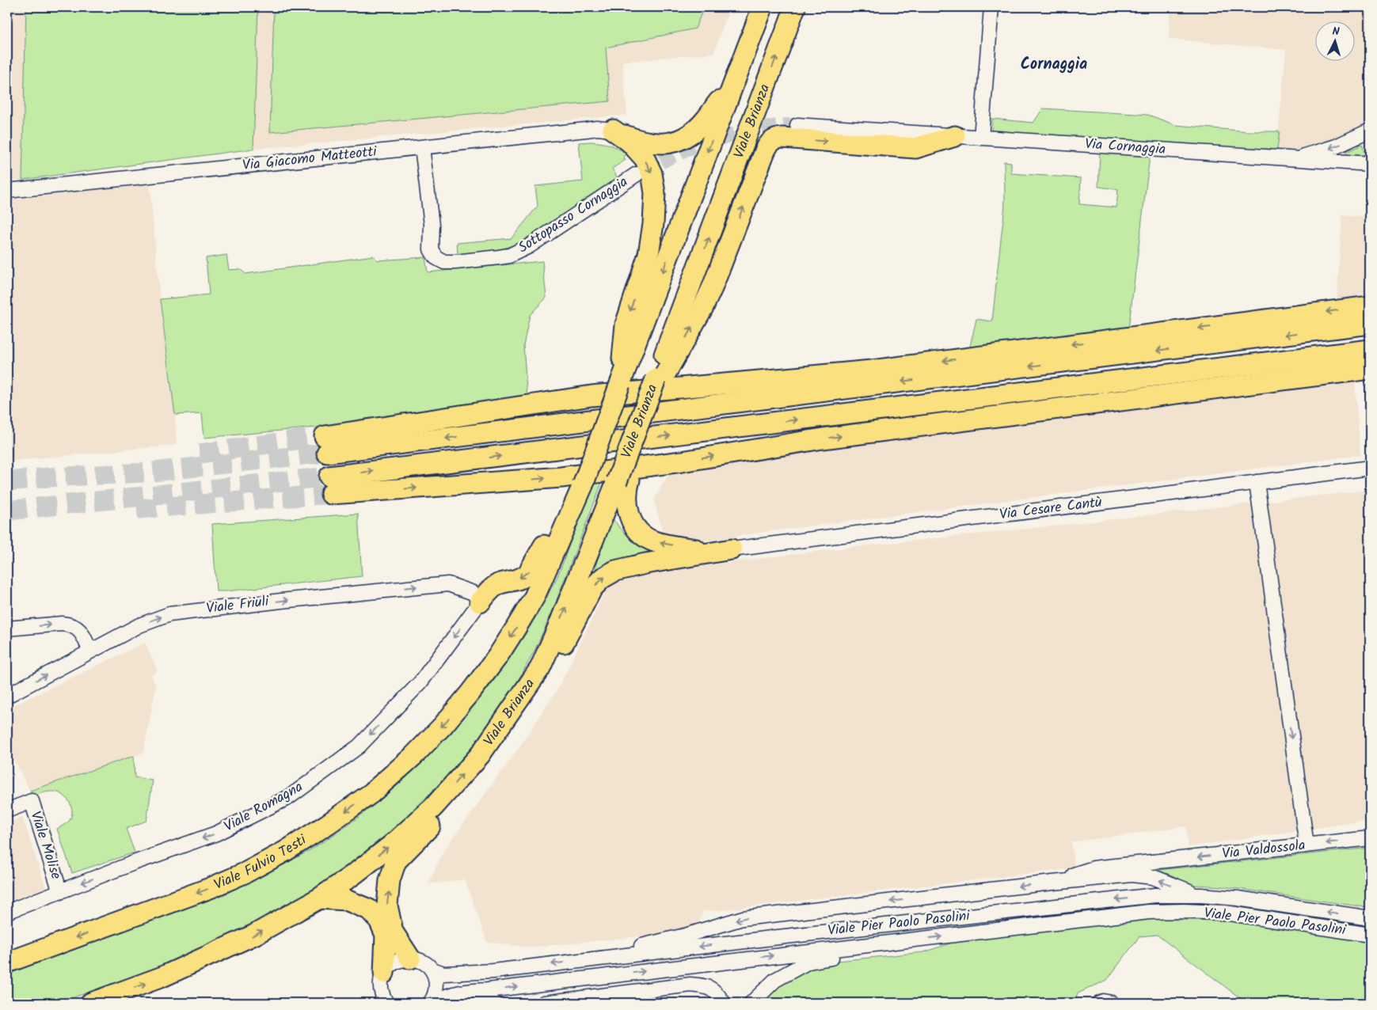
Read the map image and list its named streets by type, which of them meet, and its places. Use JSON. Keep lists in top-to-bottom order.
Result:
{
  "streets": {
    "highway": ["Viale Brianza", "Viale Fulvio Testi"],
    "street": [
      "Via Cornaggia",
      "Via Giacomo Matteotti",
      "Sottopasso Cornaggia",
      "Via Cesare Cantù",
      "Viale Friuli",
      "Viale Romagna",
      "Viale Molise",
      "Via Valdossola",
      "Viale Pier Paolo Pasolini"
    ]
  },
  "crossings": [
    ["Via Giacomo Matteotti", "Sottopasso Cornaggia"],
    ["Viale Friuli", "Viale Romagna"],
    ["Viale Romagna", "Viale Molise"],
    ["Via Valdossola", "Viale Pier Paolo Pasolini"]
  ],
  "one_way": ["Viale Friuli", "Viale Romagna", "Via Valdossola"],
  "districts": ["Cornaggia"],
  "north": "top"
}
